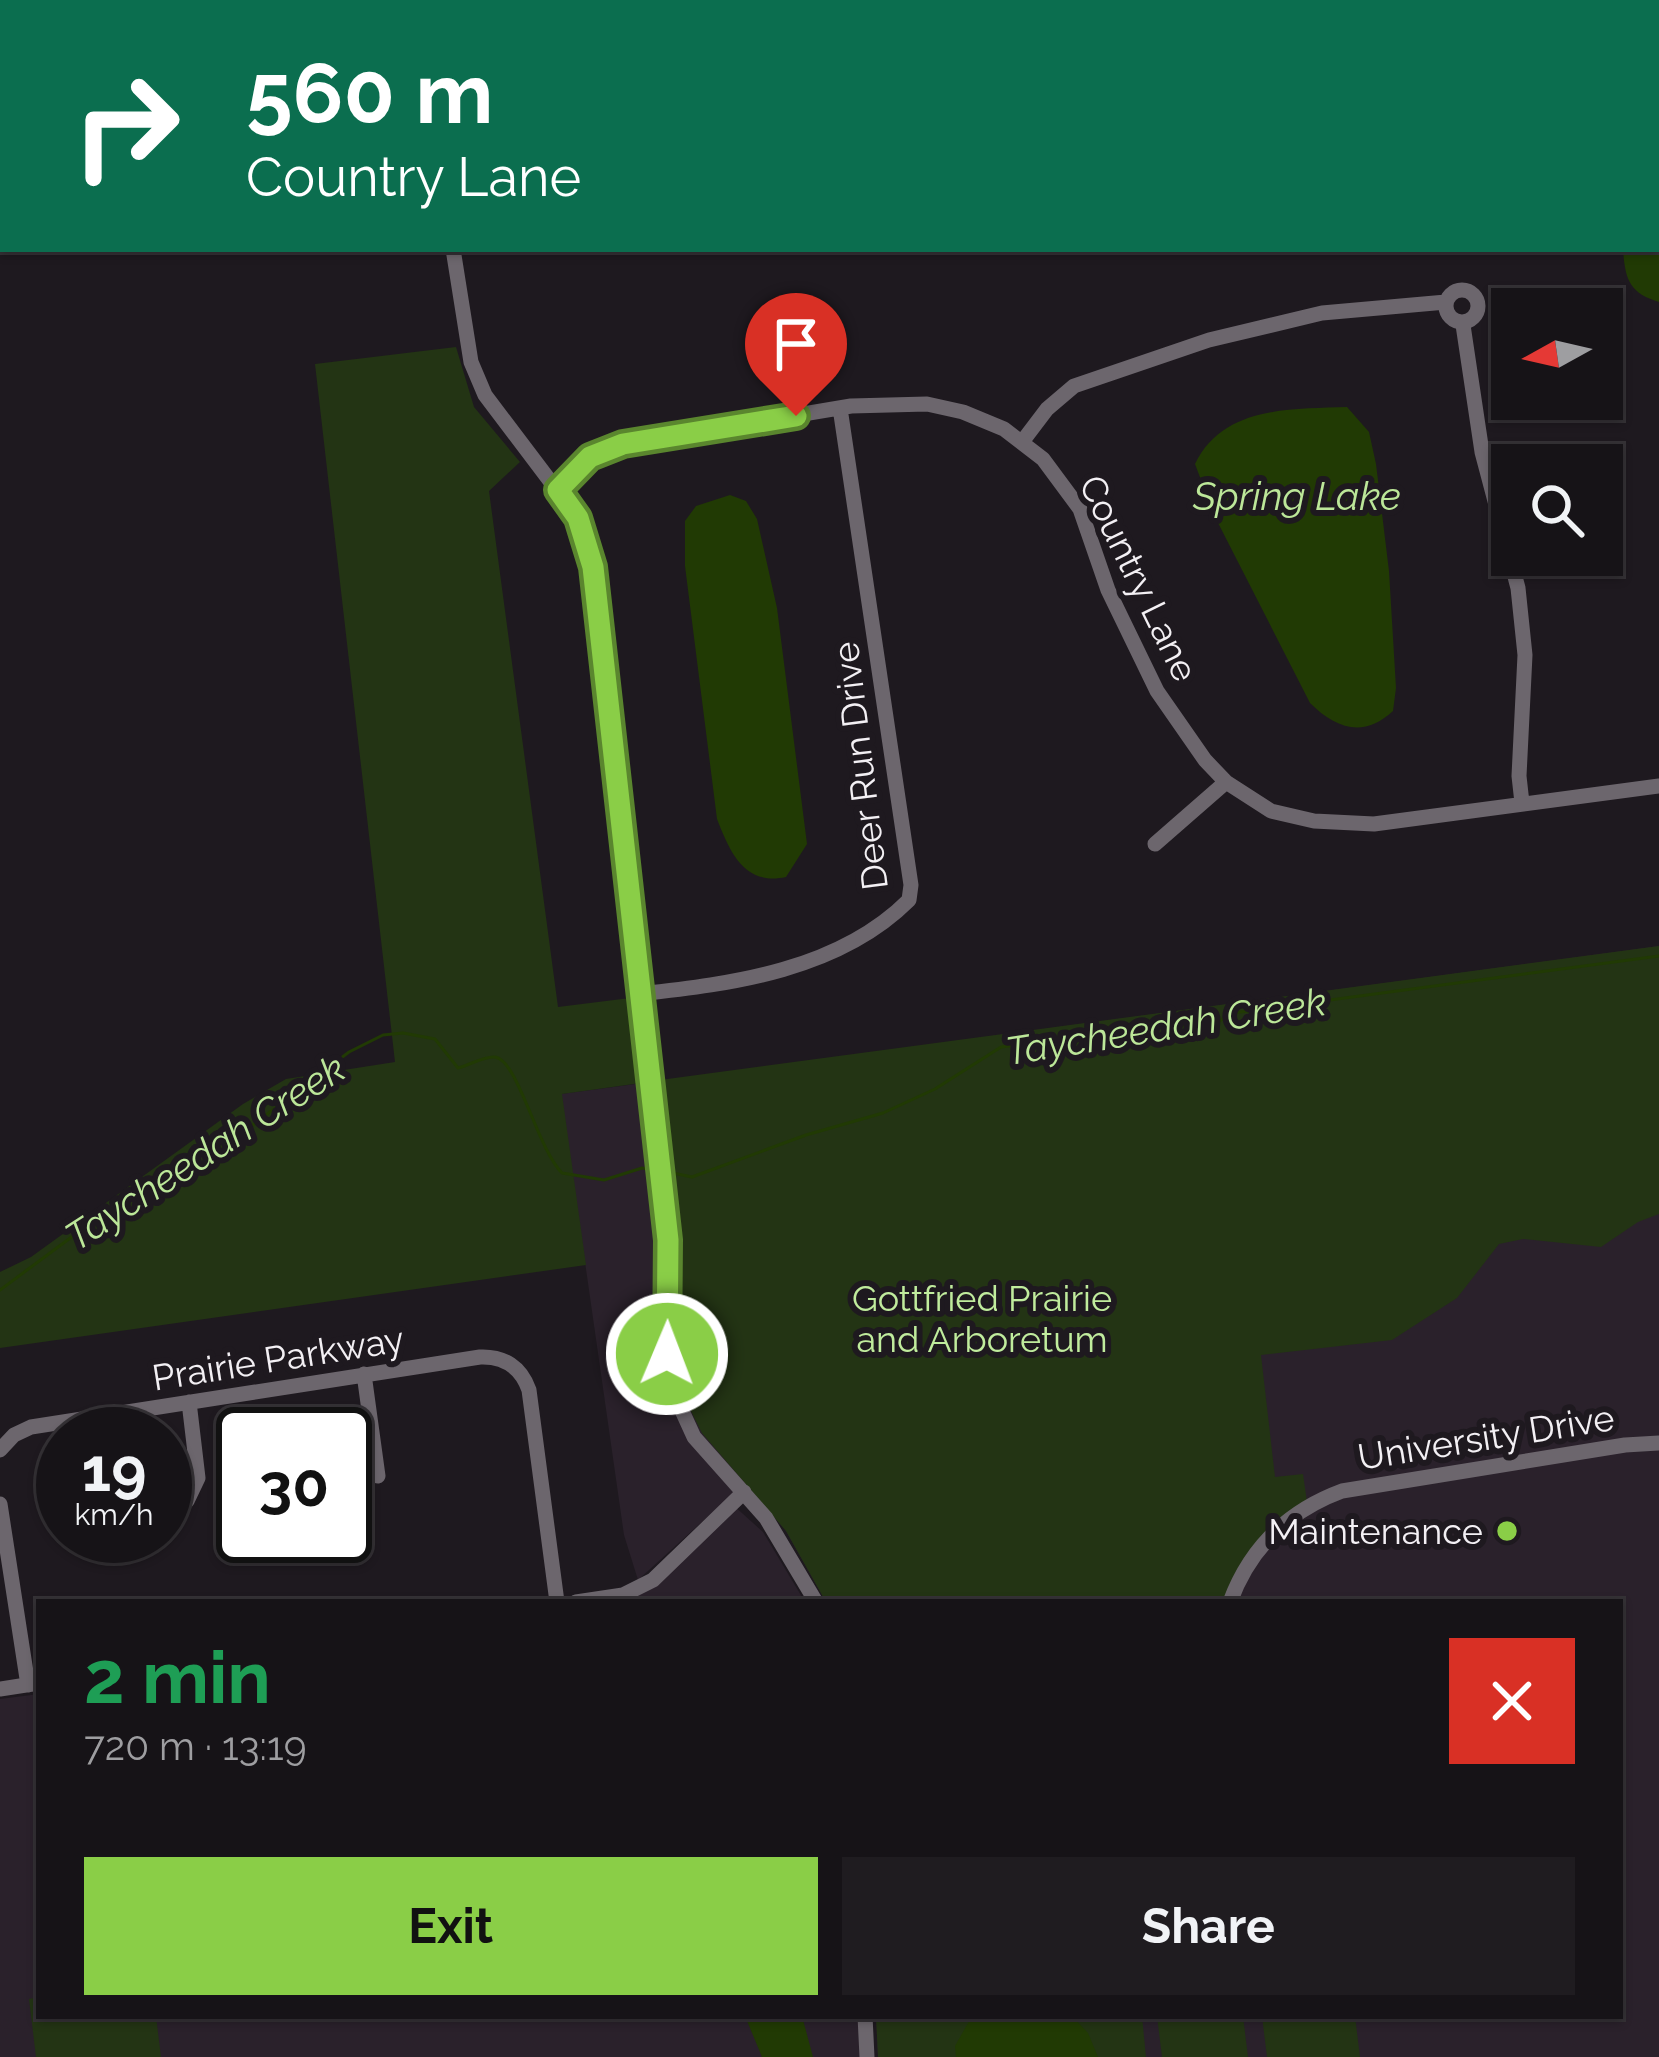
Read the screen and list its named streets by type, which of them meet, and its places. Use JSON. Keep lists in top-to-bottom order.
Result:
{
  "streets": {
    "street": [
      "Country Lane",
      "Deer Run Drive",
      "Prairie Parkway",
      "University Drive"
    ]
  },
  "crossings": [
    ["Country Lane", "Deer Run Drive"]
  ],
  "water": ["Spring Lake", "Taycheedah Creek"],
  "parks": ["Gottfried Prairie and Arboretum"],
  "places": ["Maintenance"],
  "north": "left",
  "page": {
    "turn": ["560 m", "Country Lane"],
    "speed": "19 km/h",
    "limit": "30",
    "heading": ["2 min", "720 m · 13:19"],
    "buttons": ["Exit", "Share"]
  }
}
